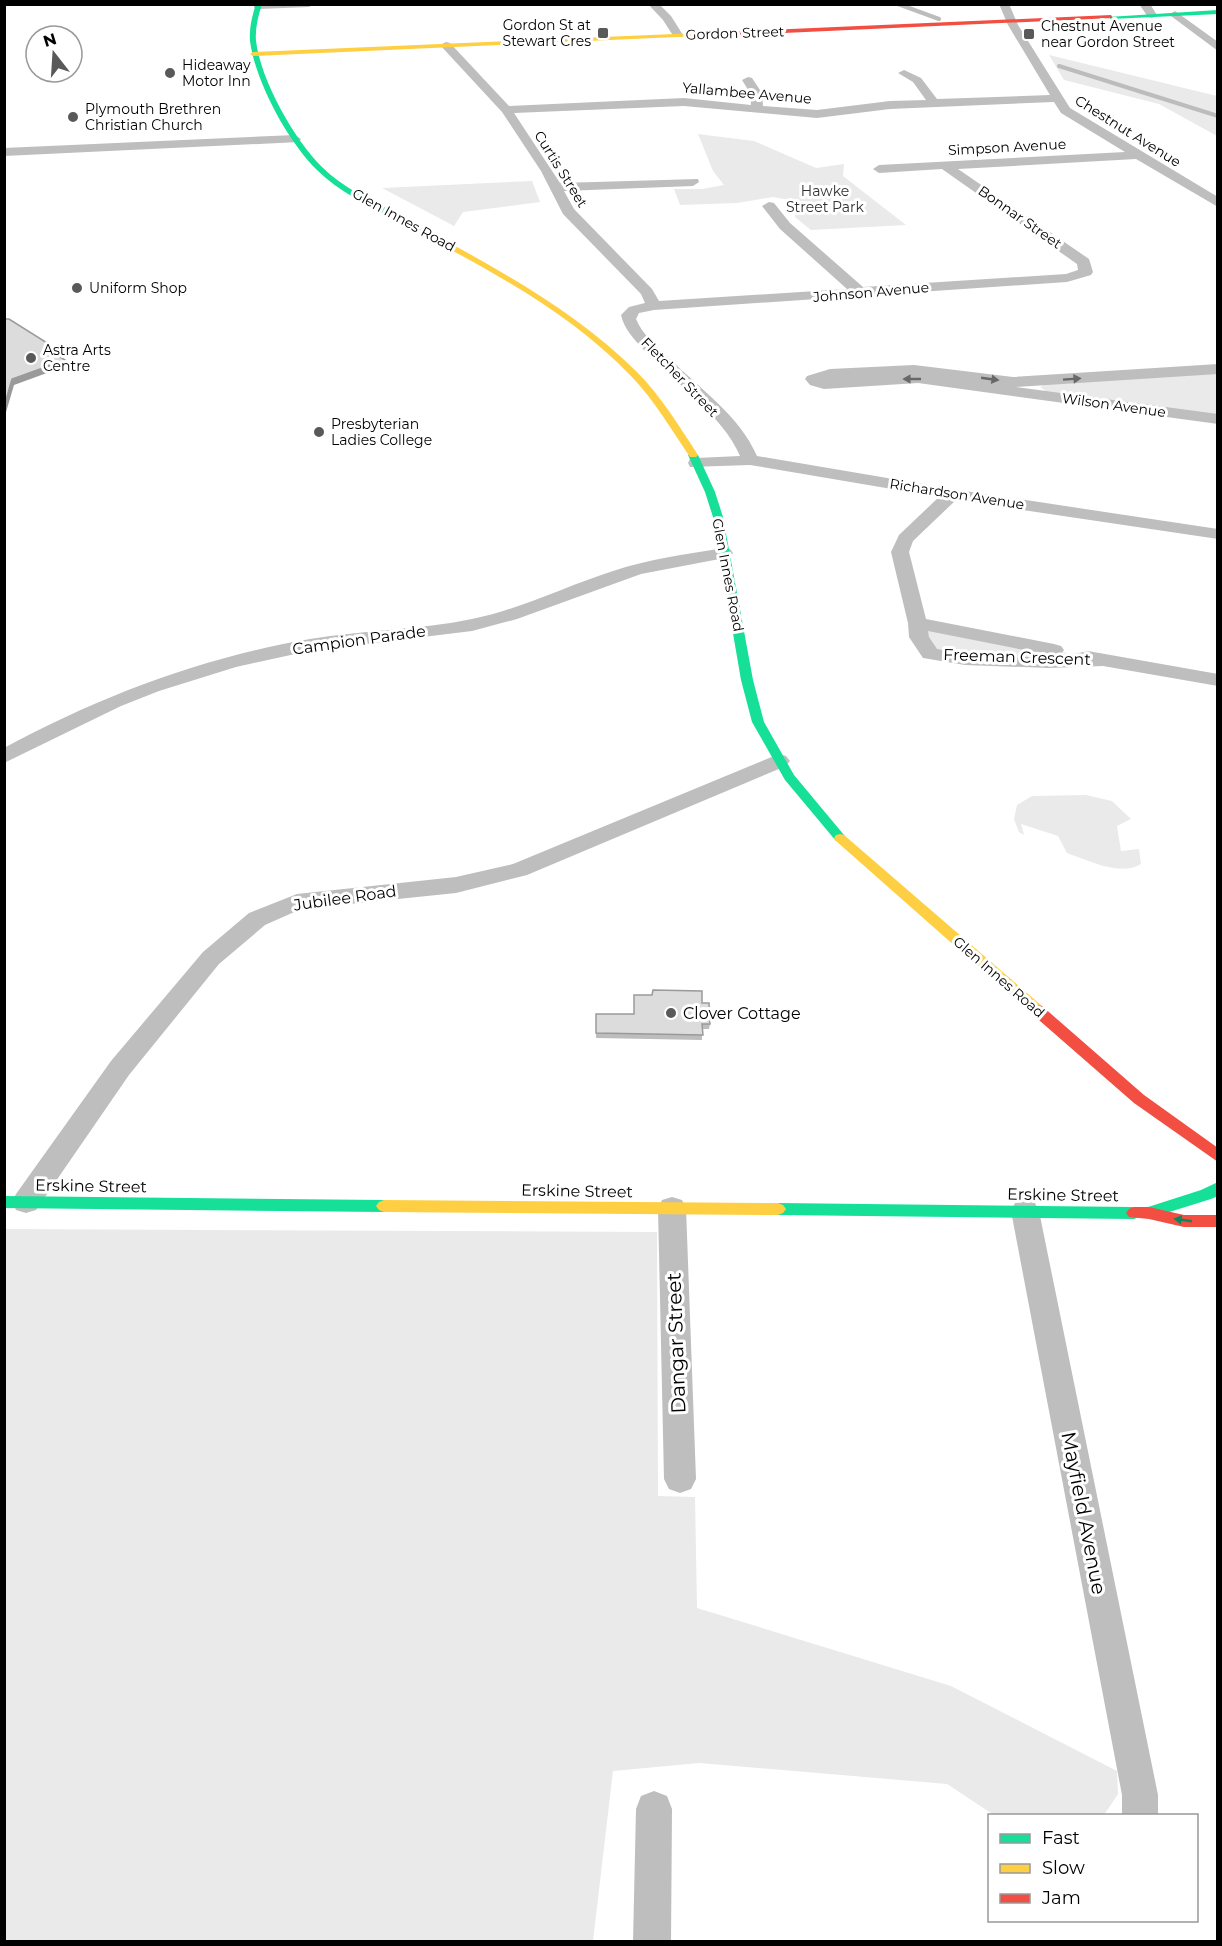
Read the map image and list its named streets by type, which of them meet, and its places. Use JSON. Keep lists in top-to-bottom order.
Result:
{
  "streets": {
    "main road": ["Gordon Street", "Glen Innes Road", "Erskine Street"],
    "street": [
      "Yallambee Avenue",
      "Chestnut Avenue",
      "Simpson Avenue",
      "Curtis Street",
      "Bonnar Street",
      "Johnson Avenue",
      "Fletcher Street",
      "Wilson Avenue",
      "Richardson Avenue",
      "Campion Parade",
      "Freeman Crescent",
      "Jubilee Road",
      "Dangar Street",
      "Mayfield Avenue"
    ]
  },
  "crossings": [
    ["Gordon Street", "Chestnut Avenue"],
    ["Gordon Street", "Curtis Street"],
    ["Gordon Street", "Glen Innes Road"],
    ["Yallambee Avenue", "Chestnut Avenue"],
    ["Yallambee Avenue", "Curtis Street"],
    ["Chestnut Avenue", "Simpson Avenue"],
    ["Simpson Avenue", "Bonnar Street"],
    ["Curtis Street", "Johnson Avenue"],
    ["Curtis Street", "Fletcher Street"],
    ["Bonnar Street", "Johnson Avenue"],
    ["Glen Innes Road", "Richardson Avenue"],
    ["Glen Innes Road", "Campion Parade"],
    ["Glen Innes Road", "Jubilee Road"],
    ["Johnson Avenue", "Fletcher Street"],
    ["Fletcher Street", "Richardson Avenue"],
    ["Richardson Avenue", "Freeman Crescent"],
    ["Jubilee Road", "Erskine Street"],
    ["Erskine Street", "Dangar Street"],
    ["Erskine Street", "Mayfield Avenue"]
  ],
  "parks": ["Hawke Street Park"],
  "places": {
    "transit": ["Gordon St at Stewart Cres", "Chestnut Avenue near Gordon Street"],
    "other": [
      "Hideaway Motor Inn",
      "Plymouth Brethren Christian Church",
      "Uniform Shop",
      "Astra Arts Centre",
      "Presbyterian Ladies College",
      "Clover Cottage"
    ]
  },
  "legend": ["Fast", "Slow", "Jam"],
  "north": "top"
}
